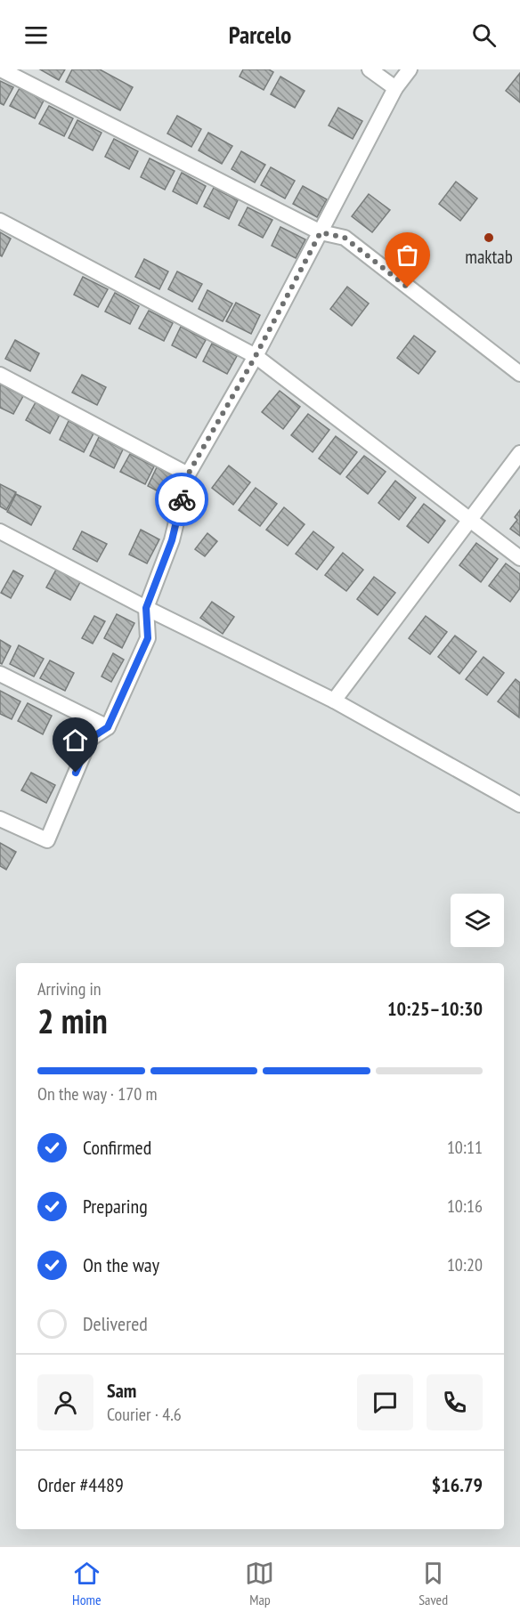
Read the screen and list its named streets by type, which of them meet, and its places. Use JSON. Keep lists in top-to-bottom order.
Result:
{
  "places": ["maktab"],
  "page": {
    "header": "Parcelo",
    "heading": ["2 min", "Arriving in", "10:25–10:30"],
    "panel": [
      "Sam",
      "Courier · 4.6",
      "Order #4489",
      "$16.79"
    ],
    "bar": "On the way · 170 m",
    "list": [
      ["Confirmed", "10:11"],
      ["Preparing", "10:16"],
      ["On the way", "10:20"],
      "Delivered"
    ],
    "tabs": ["Home", "Map", "Saved"]
  }
}
